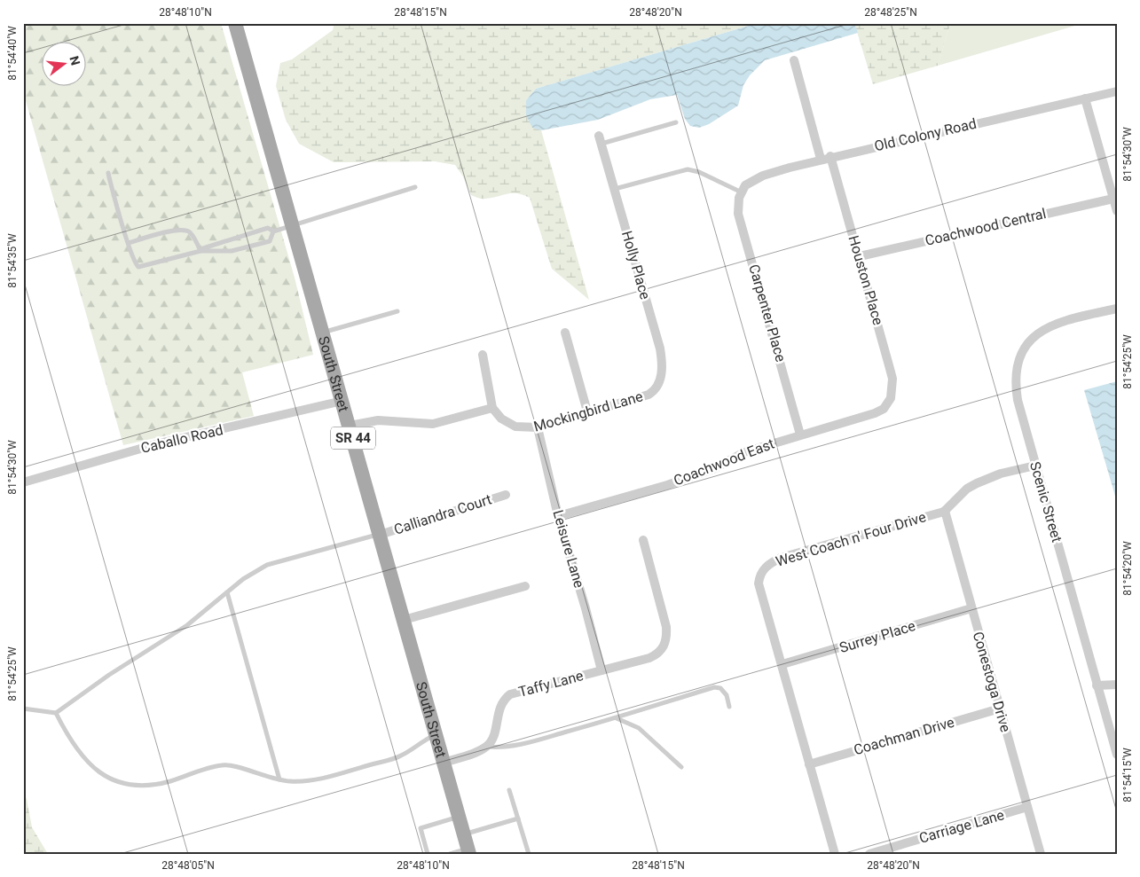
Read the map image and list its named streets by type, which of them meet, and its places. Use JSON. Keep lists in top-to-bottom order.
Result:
{
  "streets": {
    "main road": ["South Street", "SR 44"],
    "street": [
      "Old Colony Road",
      "Coachwood Central",
      "Holly Place",
      "Houston Place",
      "Carpenter Place",
      "Mockingbird Lane",
      "Caballo Road",
      "Coachwood East",
      "Scenic Street",
      "Calliandra Court",
      "West Coach n' Four Drive",
      "Leisure Lane",
      "Surrey Place",
      "Conestoga Drive",
      "Taffy Lane",
      "Coachman Drive",
      "Carriage Lane"
    ]
  },
  "crossings": [
    ["Old Colony Road", "Houston Place"],
    ["Old Colony Road", "Carpenter Place"],
    ["Coachwood Central", "Houston Place"],
    ["Holly Place", "Mockingbird Lane"],
    ["Houston Place", "Coachwood East"],
    ["Carpenter Place", "Coachwood East"],
    ["South Street", "Caballo Road"],
    ["South Street", "Calliandra Court"],
    ["Mockingbird Lane", "Leisure Lane"],
    ["Coachwood East", "Leisure Lane"],
    ["Scenic Street", "West Coach n' Four Drive"],
    ["West Coach n' Four Drive", "Surrey Place"],
    ["West Coach n' Four Drive", "Conestoga Drive"],
    ["West Coach n' Four Drive", "Coachman Drive"],
    ["Leisure Lane", "Taffy Lane"],
    ["Surrey Place", "Conestoga Drive"],
    ["Conestoga Drive", "Coachman Drive"],
    ["Conestoga Drive", "Carriage Lane"]
  ],
  "north": "right",
  "coordinates": [
    "28°48'10\"N",
    "28°48'15\"N",
    "28°48'20\"N",
    "28°48'25\"N",
    "81°54'40\"W",
    "81°54'30\"W",
    "81°54'35\"W",
    "81°54'25\"W",
    "81°54'20\"W",
    "81°54'15\"W",
    "28°48'05\"N"
  ]
}
